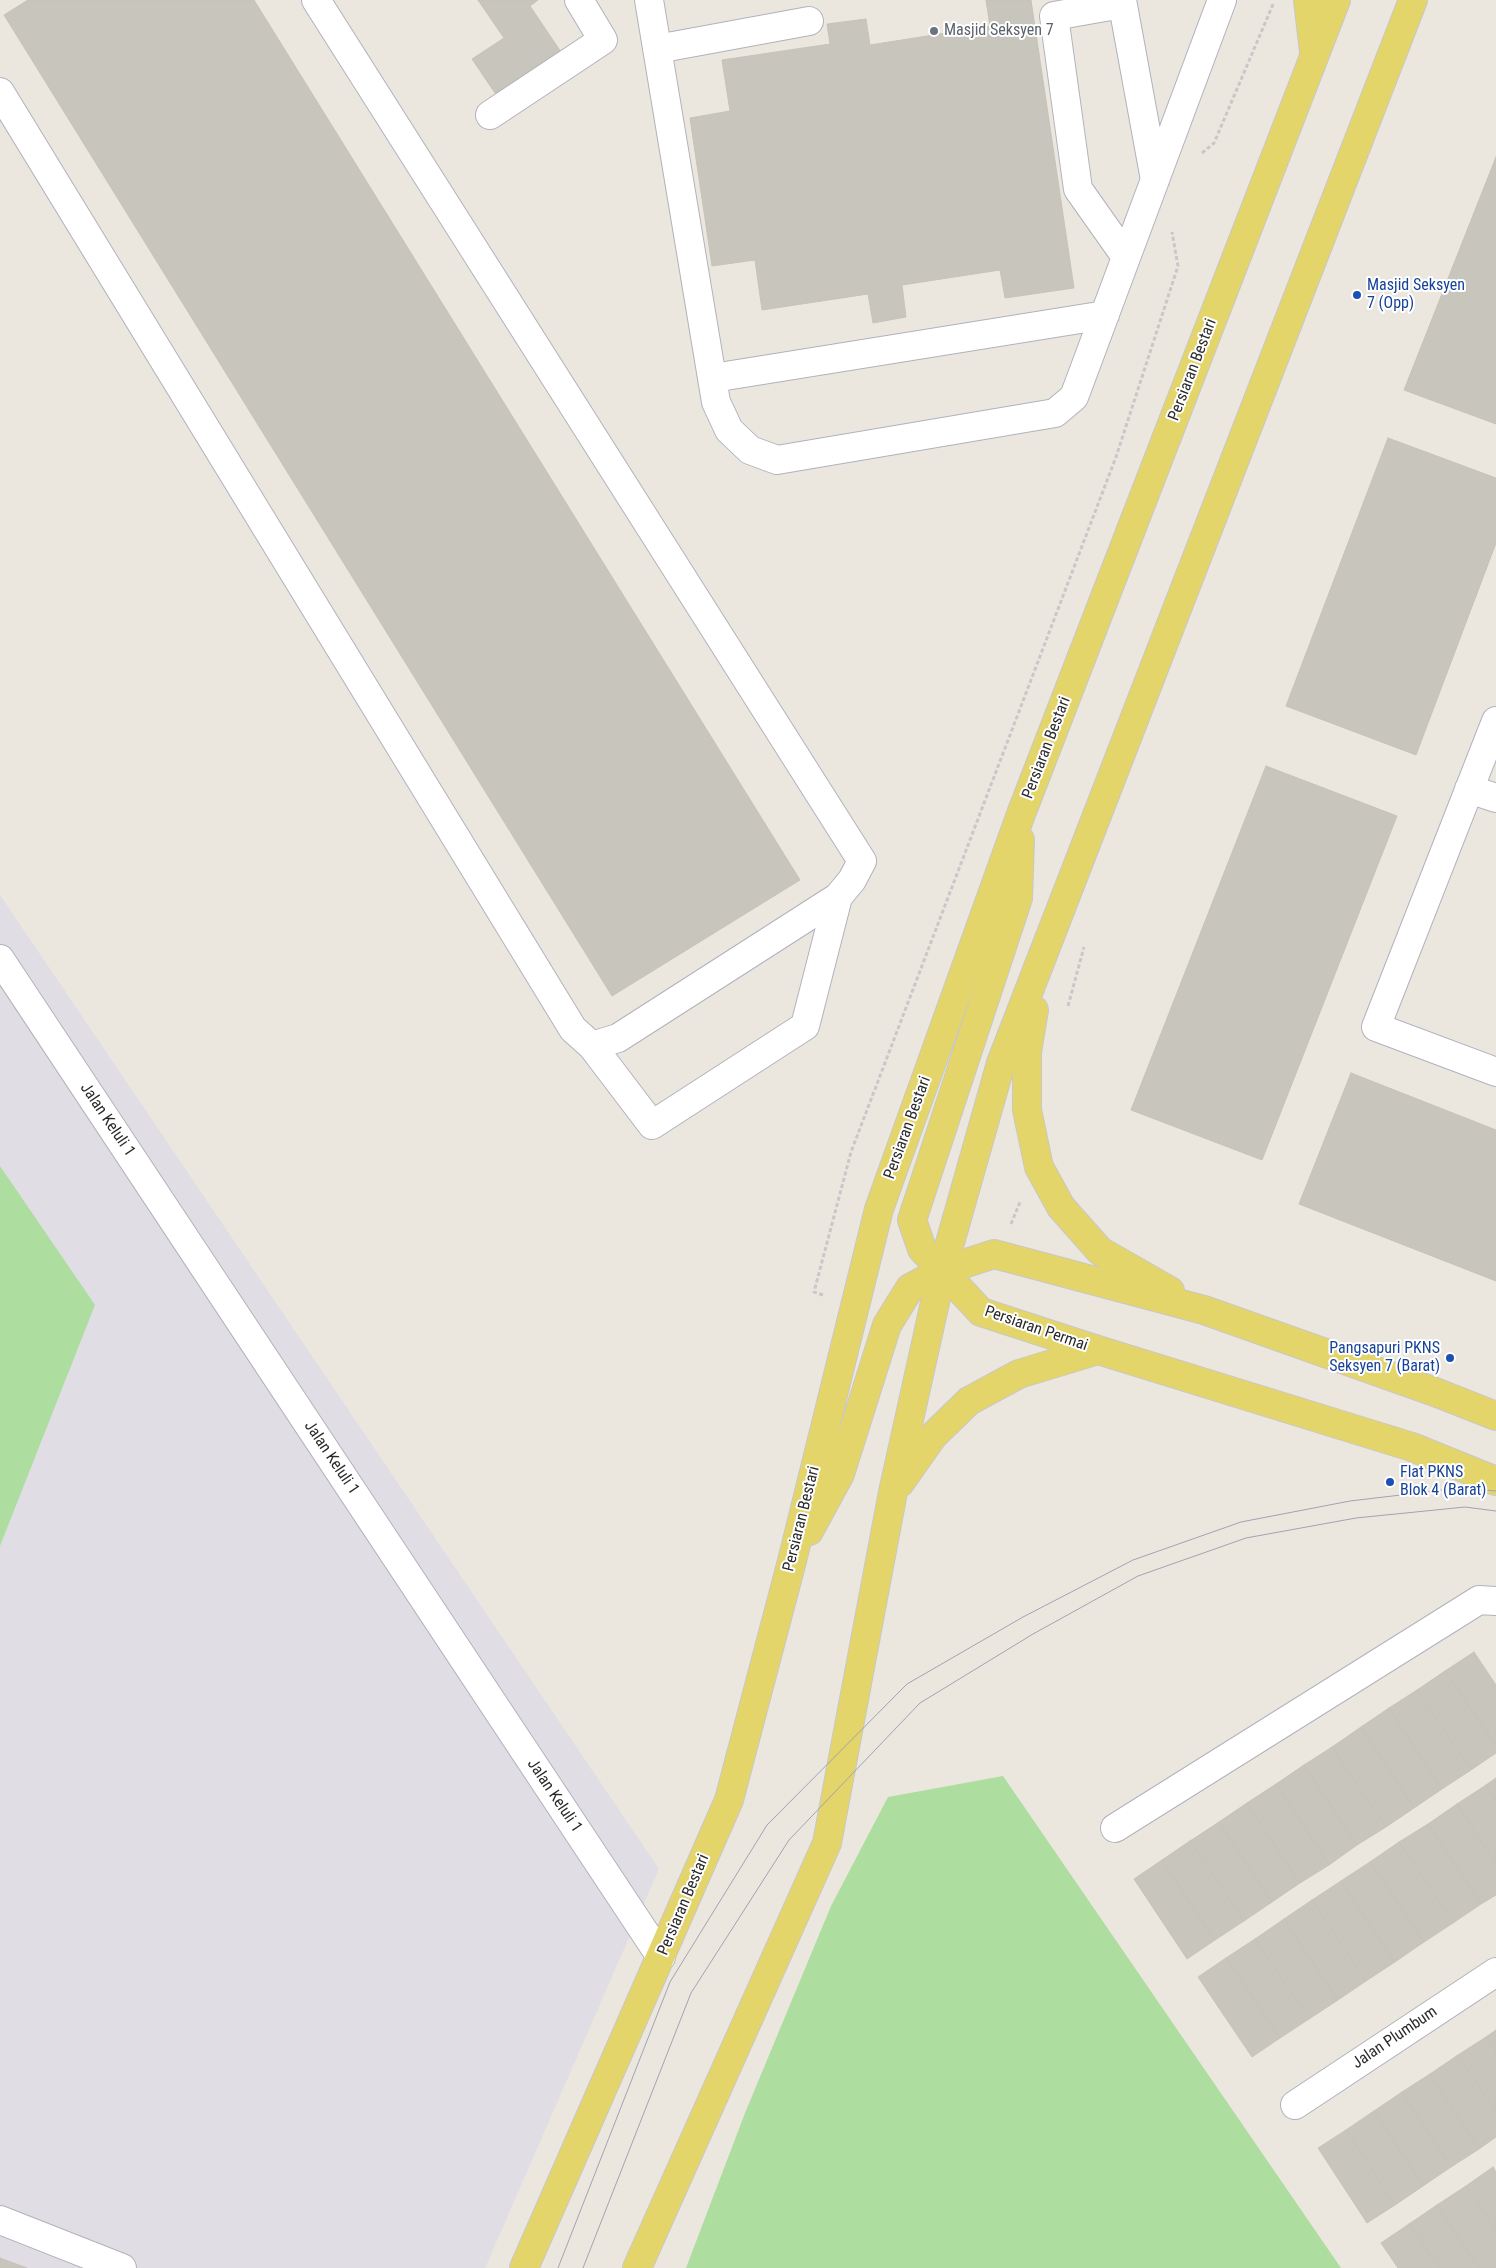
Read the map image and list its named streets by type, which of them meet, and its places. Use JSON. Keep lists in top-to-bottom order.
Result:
{
  "streets": {
    "main road": ["Persiaran Bestari", "Persiaran Permai"],
    "street": ["Jalan Keluli 1", "Jalan Plumbum"]
  },
  "crossings": [
    ["Persiaran Bestari", "Jalan Keluli 1"],
    ["Persiaran Bestari", "Persiaran Permai"]
  ],
  "places": [
    "Masjid Seksyen 7",
    "Masjid Seksyen 7 (Opp)",
    "Pangsapuri PKNS Seksyen 7 (Barat)",
    "Flat PKNS Blok 4 (Barat)"
  ]
}
